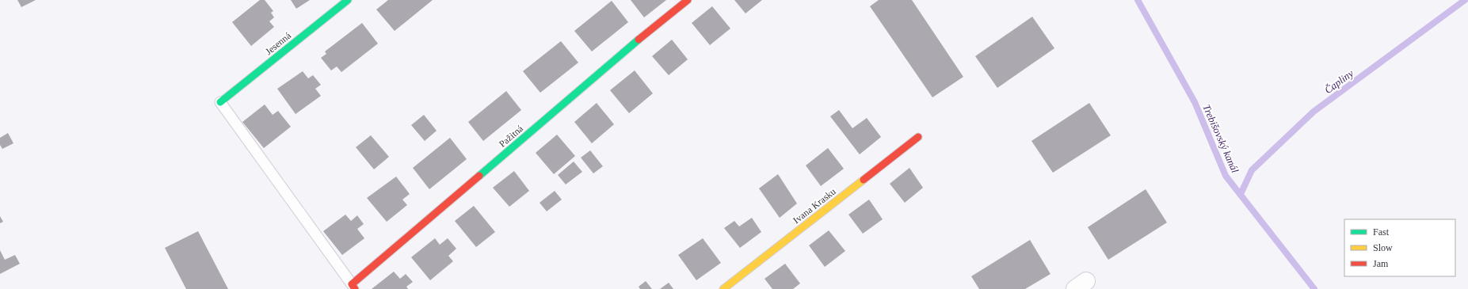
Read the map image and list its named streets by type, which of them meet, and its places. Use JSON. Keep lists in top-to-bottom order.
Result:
{
  "streets": {
    "street": ["Jesenná", "Pažitná", "Ivana Krasku"]
  },
  "water": ["Čapliny", "Trebišovský kanál"],
  "legend": ["Fast", "Slow", "Jam"]
}
